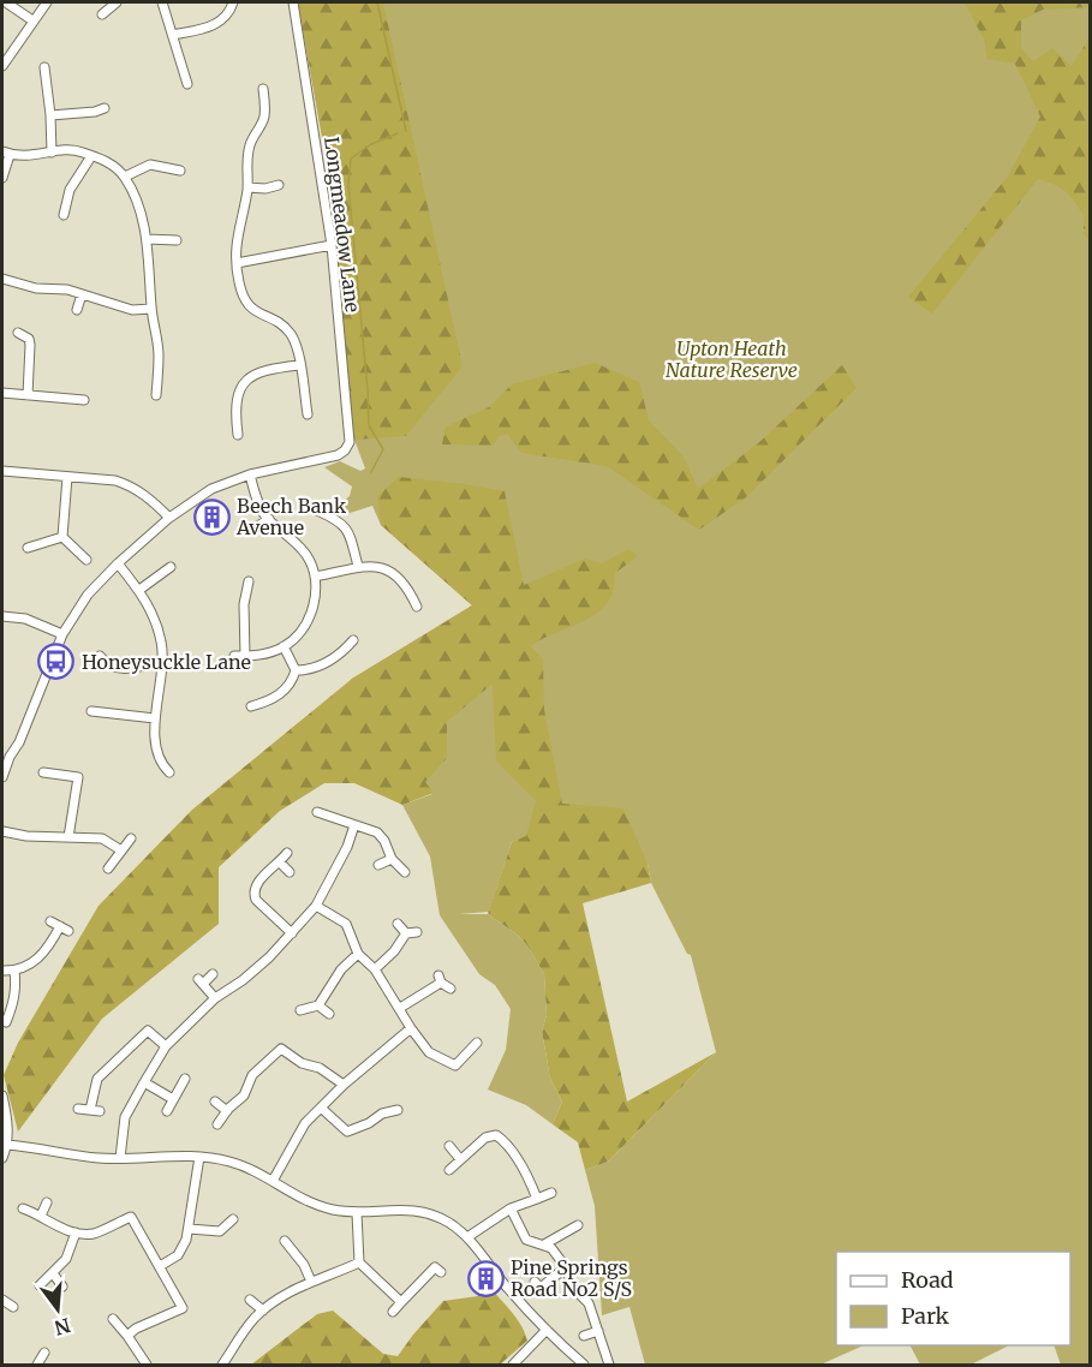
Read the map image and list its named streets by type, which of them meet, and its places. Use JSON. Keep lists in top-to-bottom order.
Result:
{
  "streets": {
    "street": ["Longmeadow Lane"]
  },
  "parks": ["Upton Heath Nature Reserve"],
  "places": {
    "building": ["Beech Bank Avenue", "Pine Springs Road No2 S/S"],
    "bus stop": ["Honeysuckle Lane"]
  },
  "legend": ["Road", "Park"],
  "north": "bottom"
}
